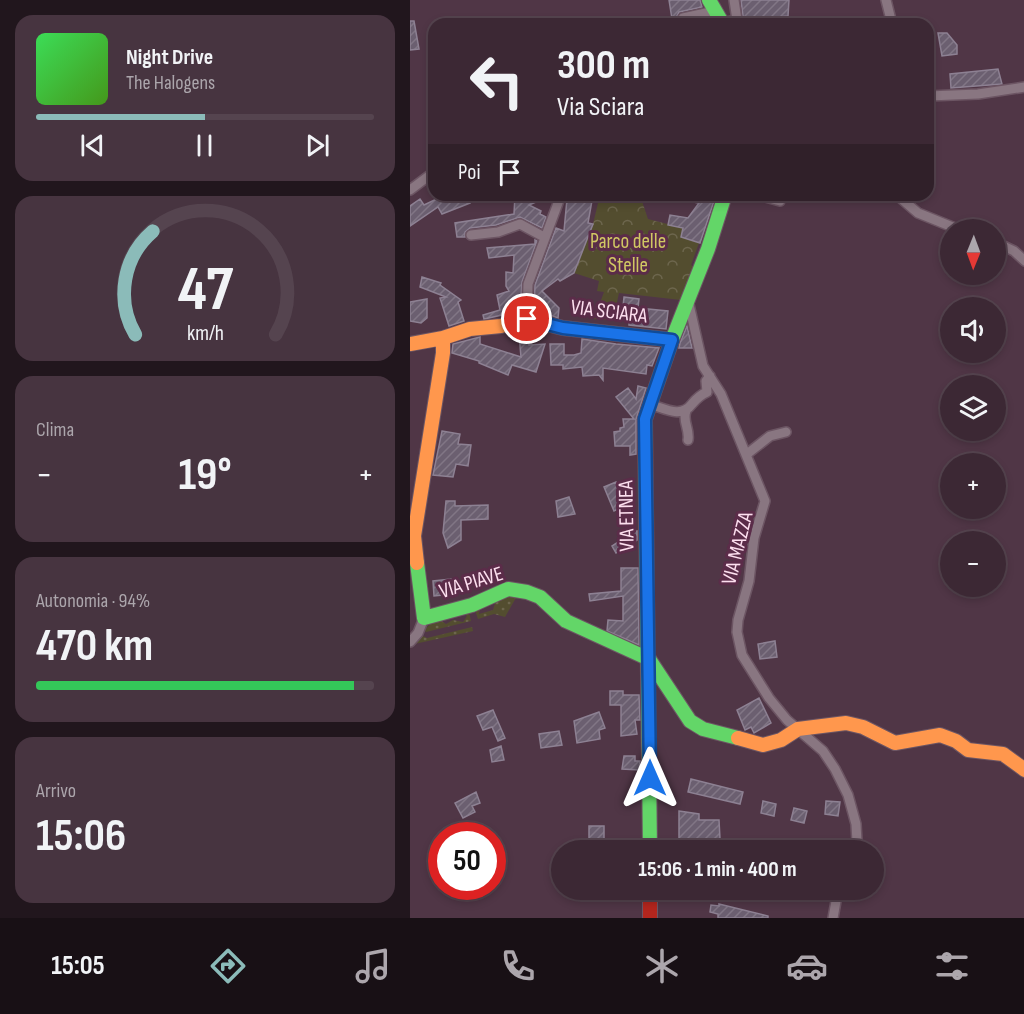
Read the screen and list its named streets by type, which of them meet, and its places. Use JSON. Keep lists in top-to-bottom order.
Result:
{
  "streets": {
    "street": [
      "VIA SCIARA",
      "VIA ETNEA",
      "VIA MAZZA",
      "VIA PIAVE"
    ]
  },
  "crossings": [
    ["VIA SCIARA", "VIA ETNEA"],
    ["VIA ETNEA", "VIA MAZZA"],
    ["VIA ETNEA", "VIA PIAVE"]
  ],
  "parks": ["Parco delle Stelle"],
  "north": "bottom",
  "page": {
    "turn": ["300 m", "Via Sciara"],
    "song": ["Night Drive", "The Halogens"],
    "then": "Poi",
    "map_buttons": ["+", "−"],
    "tile": [
      "Clima",
      ["Autonomia · 94%", "470 km"],
      ["Arrivo", "15:06"]
    ],
    "heat": ["−", "19°", "+"],
    "limit": "50",
    "trip": "15:06 · 1 min · 400 m",
    "tabs": "15:05",
    "gauge": ["47", "km/h"]
  }
}
